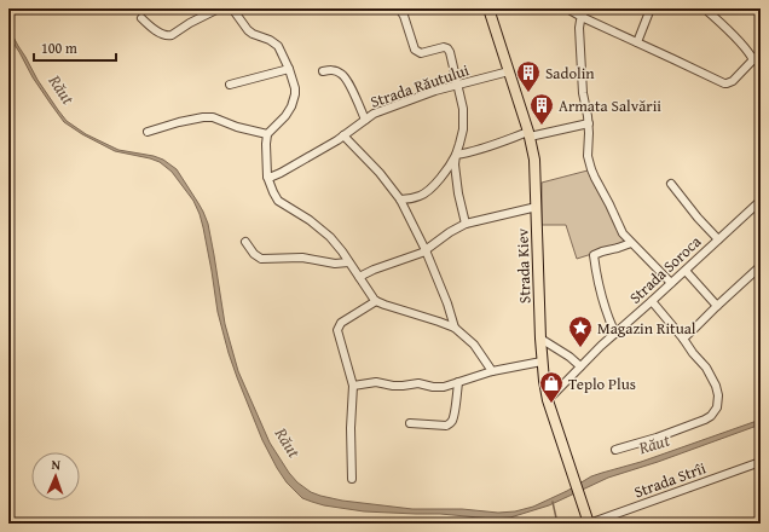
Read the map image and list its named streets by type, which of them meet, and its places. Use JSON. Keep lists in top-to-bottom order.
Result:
{
  "streets": {
    "main road": ["Strada Kiev"],
    "street": ["Strada Răutului", "Strada Soroca", "Strada Strîi"]
  },
  "crossings": [
    ["Strada Răutului", "Strada Kiev"],
    ["Strada Kiev", "Strada Soroca"],
    ["Strada Kiev", "Strada Strîi"]
  ],
  "water": ["Răut"],
  "places": {
    "building": ["Sadolin", "Armata Salvării"],
    "place": ["Magazin Ritual"],
    "shop": ["Teplo Plus"]
  },
  "scale_bar": "100 m",
  "north": "top"
}
